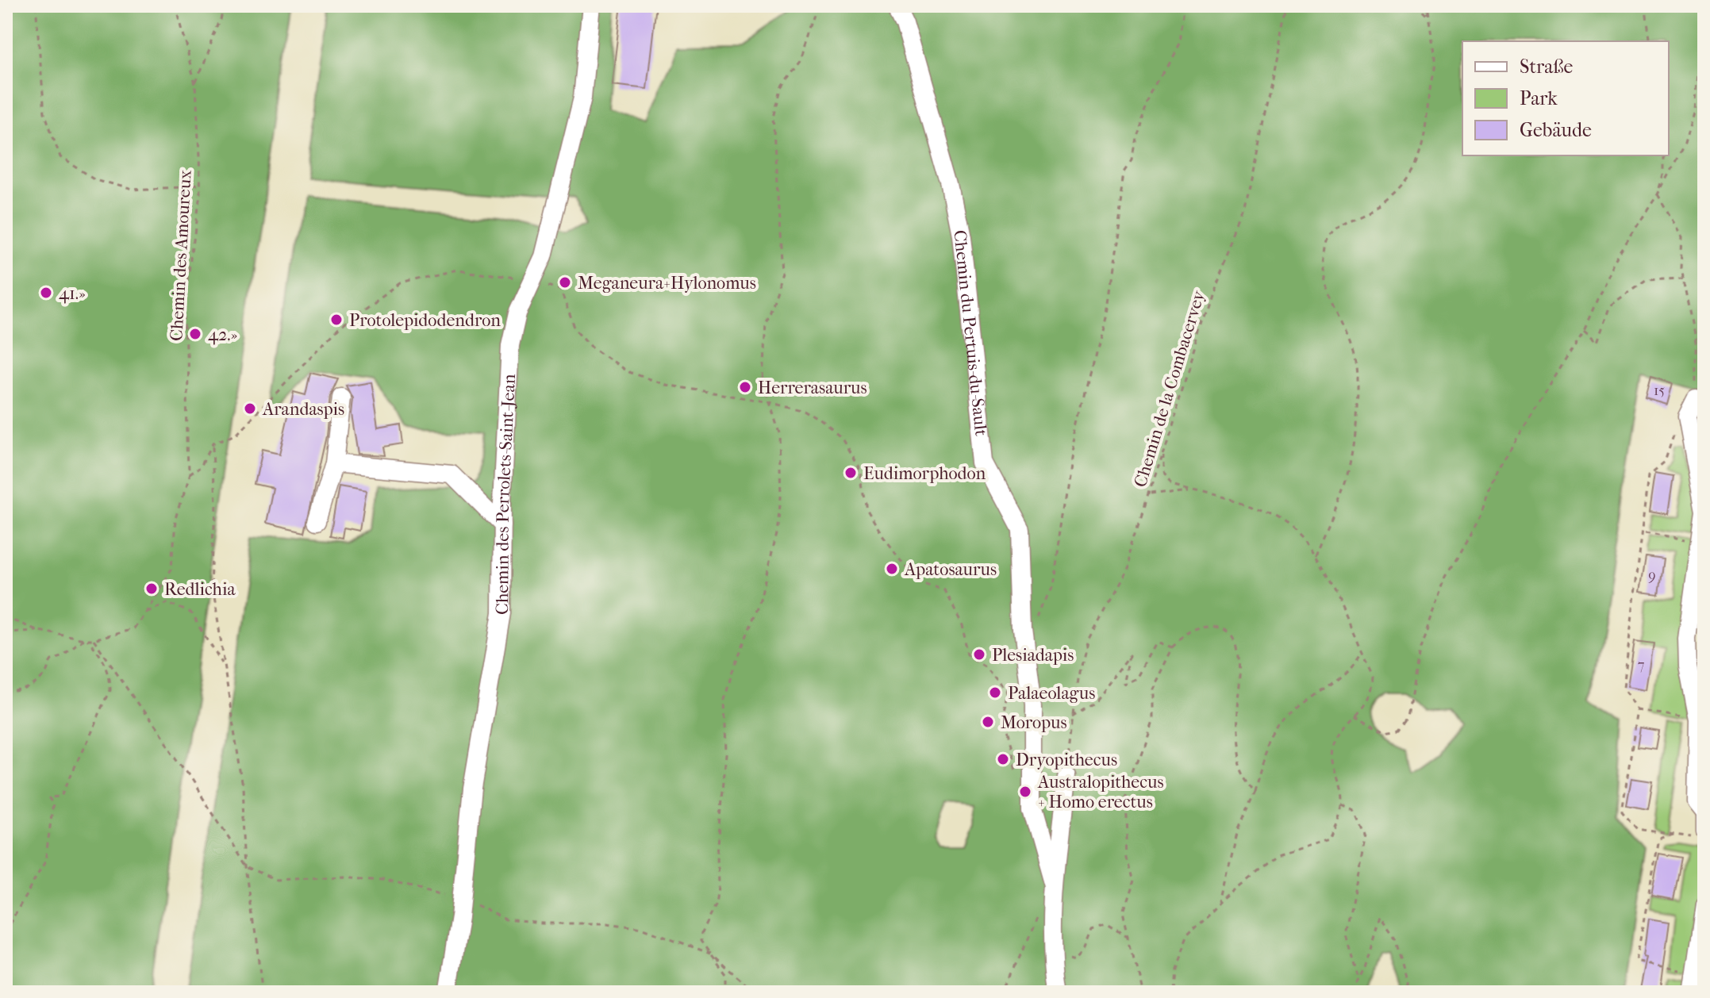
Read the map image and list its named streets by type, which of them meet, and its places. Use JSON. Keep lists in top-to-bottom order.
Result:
{
  "streets": {
    "street": ["Chemin du Pertuis-du-Sault", "Chemin des Perrolets-Saint-Jean"],
    "path": ["Chemin des Amoureux", "Chemin de la Combacervey"]
  },
  "crossings": [
    ["Chemin du Pertuis-du-Sault", "Chemin de la Combacervey"]
  ],
  "places": [
    "Meganeura+Hylonomus",
    "41.»",
    "Protolepidodendron",
    "42.»",
    "Herrerasaurus",
    "Arandaspis",
    "Eudimorphodon",
    "Apatosaurus",
    "Redlichia",
    "Plesiadapis",
    "Palaeolagus",
    "Moropus",
    "Dryopithecus",
    "Australopithecus + Homo erectus"
  ],
  "house_numbers": ["15", "9", "7"],
  "legend": ["Straße", "Park", "Gebäude"]
}
